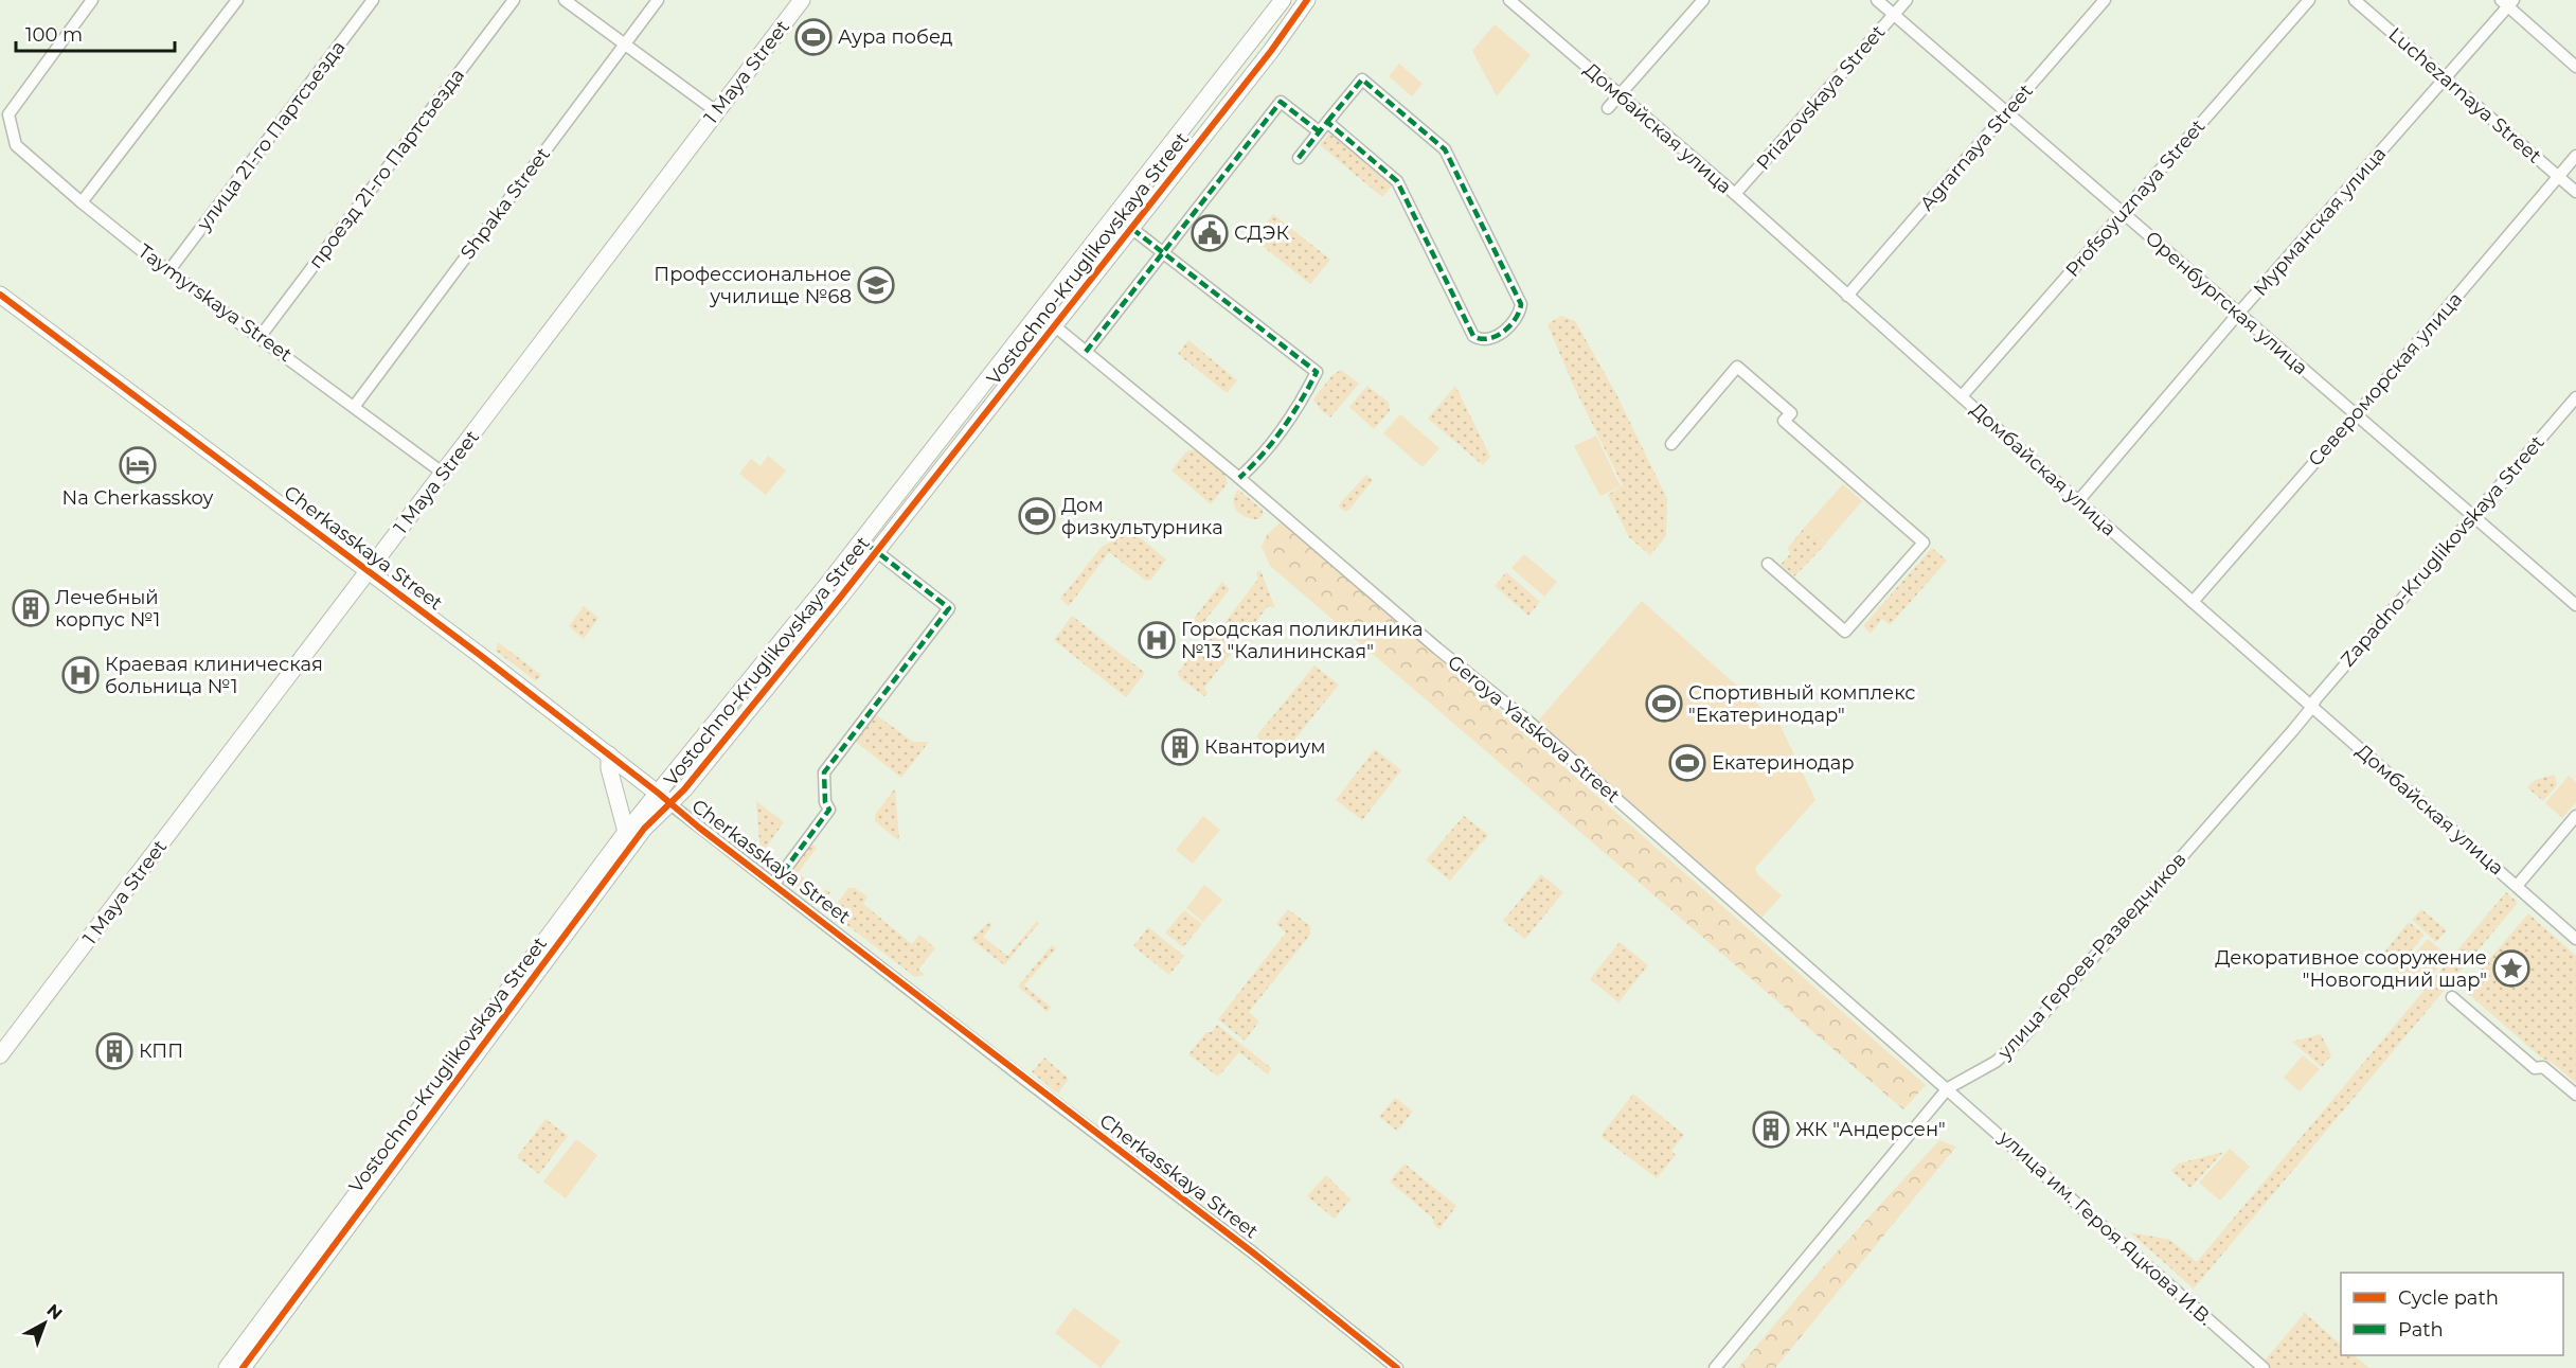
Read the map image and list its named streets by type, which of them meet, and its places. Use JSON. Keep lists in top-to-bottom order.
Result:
{
  "streets": {
    "street": [
      "1 Maya Street",
      "Luchezarnaya Street",
      "Priazovskaya Street",
      "Домбайская улица",
      "улица 21-го Партсъезда",
      "Agrarnaya Street",
      "проезд 21-го Партсъезда",
      "Profsoyuznaya Street",
      "Shpaka Street",
      "Мурманская улица",
      "Vostochno-Kruglikovskaya Street",
      "Taymyrskaya Street",
      "Оренбургская улица",
      "Североморская улица",
      "Cherkasskaya Street",
      "Zapadno-Kruglikovskaya Street",
      "Geroya Yatskova Street",
      "улица Героев-Разведчиков",
      "улица им. Героя Яцкова И.В."
    ]
  },
  "crossings": [
    ["1 Maya Street", "Taymyrskaya Street"],
    ["1 Maya Street", "Cherkasskaya Street"],
    ["Luchezarnaya Street", "Мурманская улица"],
    ["Luchezarnaya Street", "Североморская улица"],
    ["Priazovskaya Street", "Домбайская улица"],
    ["Priazovskaya Street", "Оренбургская улица"],
    ["Домбайская улица", "Agrarnaya Street"],
    ["Домбайская улица", "Profsoyuznaya Street"],
    ["Домбайская улица", "Мурманская улица"],
    ["Домбайская улица", "Североморская улица"],
    ["Домбайская улица", "Zapadno-Kruglikovskaya Street"],
    ["Домбайская улица", "улица Героев-Разведчиков"],
    ["улица 21-го Партсъезда", "Taymyrskaya Street"],
    ["Agrarnaya Street", "Оренбургская улица"],
    ["проезд 21-го Партсъезда", "Taymyrskaya Street"],
    ["Profsoyuznaya Street", "Оренбургская улица"],
    ["Shpaka Street", "Taymyrskaya Street"],
    ["Мурманская улица", "Оренбургская улица"],
    ["Vostochno-Kruglikovskaya Street", "Cherkasskaya Street"],
    ["Vostochno-Kruglikovskaya Street", "Geroya Yatskova Street"],
    ["Оренбургская улица", "Североморская улица"],
    ["Оренбургская улица", "Zapadno-Kruglikovskaya Street"],
    ["Zapadno-Kruglikovskaya Street", "улица Героев-Разведчиков"],
    ["Geroya Yatskova Street", "улица Героев-Разведчиков"],
    ["Geroya Yatskova Street", "улица им. Героя Яцкова И.В."],
    ["улица Героев-Разведчиков", "улица им. Героя Яцкова И.В."]
  ],
  "places": {
    "sports": [
      "Аура побед",
      "Дом физкультурника",
      "Спортивный комплекс \"Екатеринодар\"",
      "Екатеринодар"
    ],
    "public building": ["СДЭК"],
    "school or university": ["Профессиональное училище №68"],
    "hotel": ["Na Cherkasskoy"],
    "building": [
      "Лечебный корпус №1",
      "Кванториум",
      "КПП",
      "ЖК \"Андерсен\""
    ],
    "hospital": ["Городская поликлиника №13 \"Калининская\"", "Краевая клиническая больница №1"],
    "place": ["Декоративное сооружение \"Новогодний шар\""]
  },
  "legend": ["Cycle path", "Path"],
  "scale_bar": "100 m",
  "north": "top right"
}
